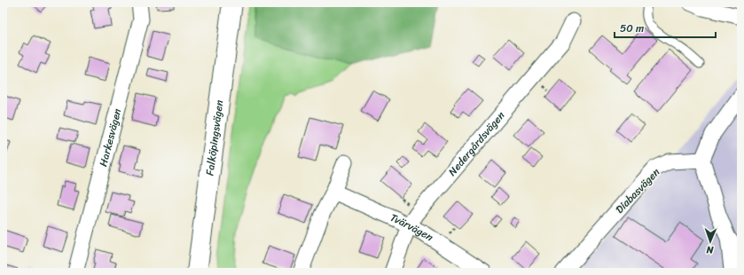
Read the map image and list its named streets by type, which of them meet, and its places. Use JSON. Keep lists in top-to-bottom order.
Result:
{
  "streets": {
    "main road": ["Falköpingsvägen"],
    "street": [
      "Harkesvägen",
      "Nedergårdsvägen",
      "Diabasvägen",
      "Tvärvägen"
    ]
  },
  "crossings": [
    ["Nedergårdsvägen", "Tvärvägen"]
  ],
  "scale_bar": "50 m",
  "north": "bottom"
}
